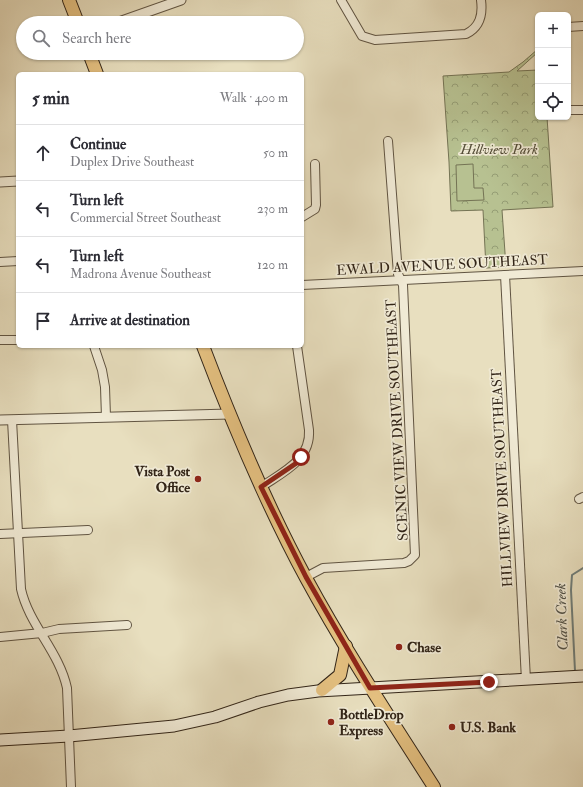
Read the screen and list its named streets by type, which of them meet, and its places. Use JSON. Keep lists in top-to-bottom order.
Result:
{
  "streets": {
    "street": ["EWALD AVENUE SOUTHEAST", "SCENIC VIEW DRIVE SOUTHEAST", "HILLVIEW DRIVE SOUTHEAST"]
  },
  "crossings": [
    ["EWALD AVENUE SOUTHEAST", "SCENIC VIEW DRIVE SOUTHEAST"],
    ["EWALD AVENUE SOUTHEAST", "HILLVIEW DRIVE SOUTHEAST"]
  ],
  "water": ["Clark Creek"],
  "parks": ["Hillview Park"],
  "places": [
    "Vista Post Office",
    "Chase",
    "BottleDrop Express",
    "U.S. Bank"
  ],
  "page": {
    "map_buttons": ["+", "−"],
    "search": "Search here",
    "heading": ["5 min", "Walk · 400 m"],
    "list": [
      ["Continue", "Duplex Drive Southeast", "50 m"],
      ["Turn left", "Commercial Street Southeast", "230 m"],
      ["Turn left", "Madrona Avenue Southeast", "120 m"],
      "Arrive at destination"
    ]
  }
}
